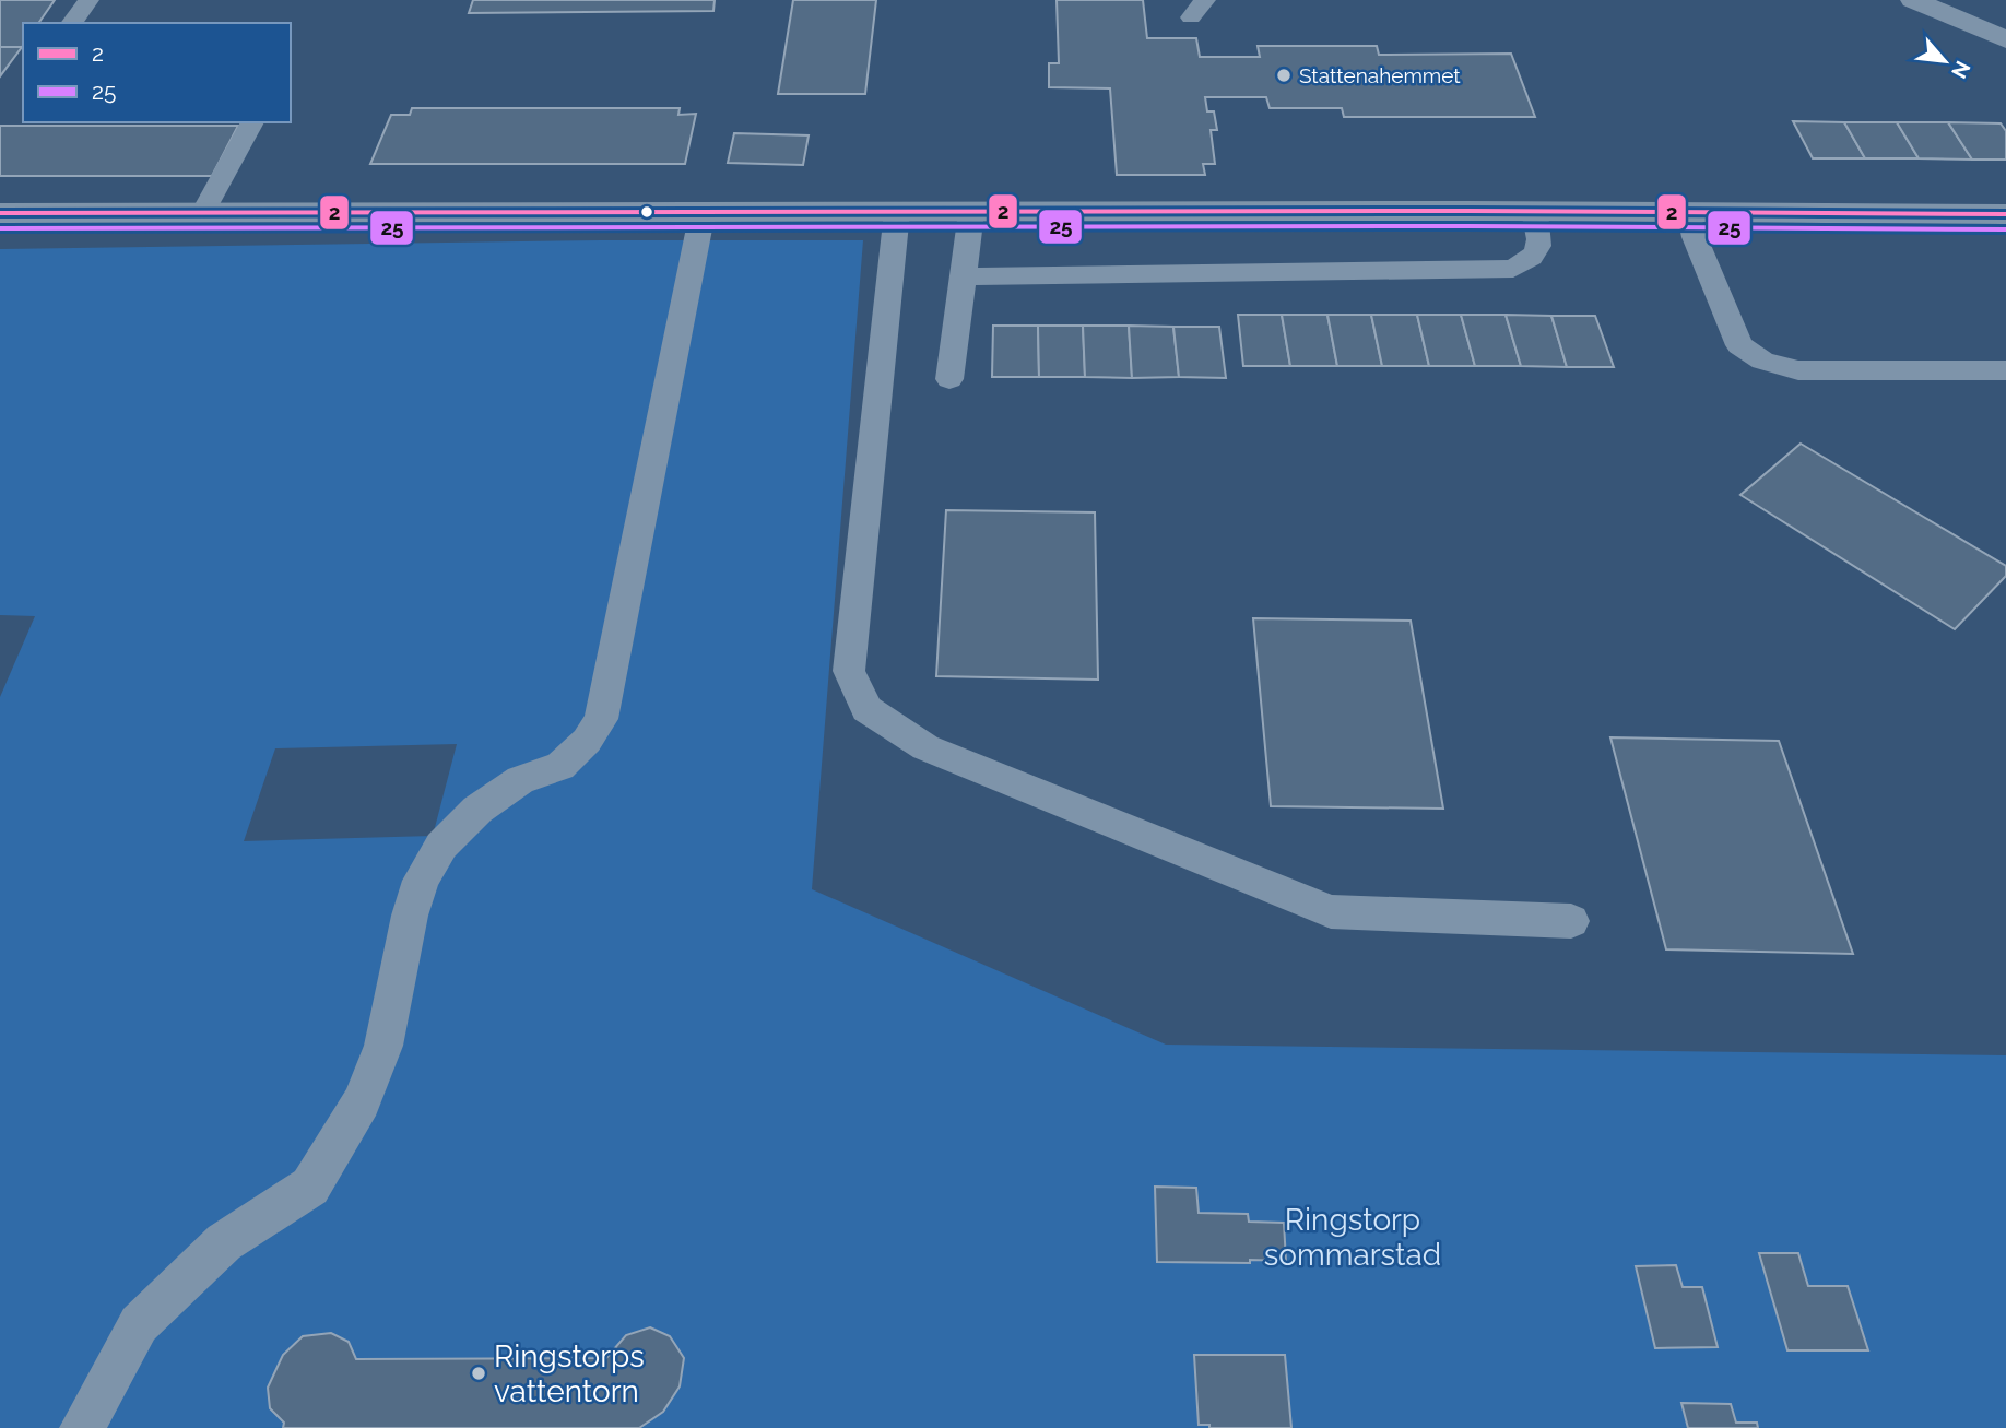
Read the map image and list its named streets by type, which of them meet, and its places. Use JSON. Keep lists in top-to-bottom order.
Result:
{
  "parks": ["Ringstorp sommarstad"],
  "places": ["Stattenahemmet", "Ringstorps vattentorn"],
  "lines": ["transit line 2", "transit line 25"],
  "legend": ["2", "25"],
  "north": "bottom right"
}
